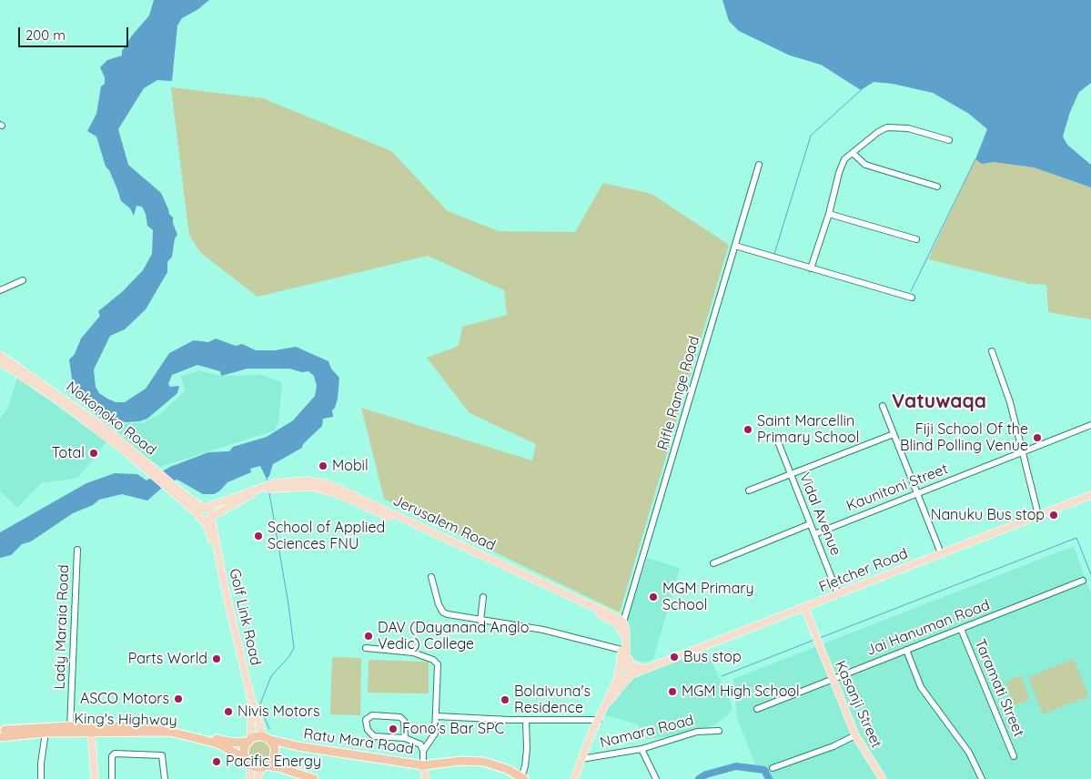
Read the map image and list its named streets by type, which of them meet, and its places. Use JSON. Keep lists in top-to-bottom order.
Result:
{
  "streets": {
    "highway": ["King's Highway", "Ratu Mara Road"],
    "main road": [
      "Nokonoko Road",
      "Jerusalem Road",
      "Fletcher Road",
      "Golf Link Road",
      "Kasanji Street"
    ],
    "street": [
      "Rifle Range Road",
      "Kaunitoni Street",
      "Vidal Avenue",
      "Lady Maraia Road",
      "Jai Hanuman Road",
      "Taramati Street",
      "Namara Road"
    ]
  },
  "crossings": [
    ["Rifle Range Road", "Jerusalem Road"],
    ["Nokonoko Road", "Jerusalem Road"],
    ["Nokonoko Road", "Golf Link Road"],
    ["Kaunitoni Street", "Vidal Avenue"],
    ["Vidal Avenue", "Fletcher Road"],
    ["Jerusalem Road", "Golf Link Road"],
    ["Fletcher Road", "Kasanji Street"],
    ["Golf Link Road", "King's Highway"],
    ["Golf Link Road", "Ratu Mara Road"],
    ["Lady Maraia Road", "King's Highway"],
    ["Jai Hanuman Road", "Taramati Street"],
    ["Jai Hanuman Road", "Kasanji Street"],
    ["King's Highway", "Ratu Mara Road"]
  ],
  "districts": ["Vatuwaqa"],
  "places": [
    "Saint Marcellin Primary School",
    "Fiji School Of the Blind Polling Venue",
    "Total",
    "Mobil",
    "Nanuku Bus stop",
    "School of Applied Sciences FNU",
    "MGM Primary School",
    "DAV (Dayanand Anglo Vedic) College",
    "Bus stop",
    "Parts World",
    "MGM High School",
    "ASCO Motors",
    "Bolaivuna's Residence",
    "Nivis Motors",
    "Fono's Bar SPC",
    "Pacific Energy"
  ],
  "scale_bar": "200 m"
}
